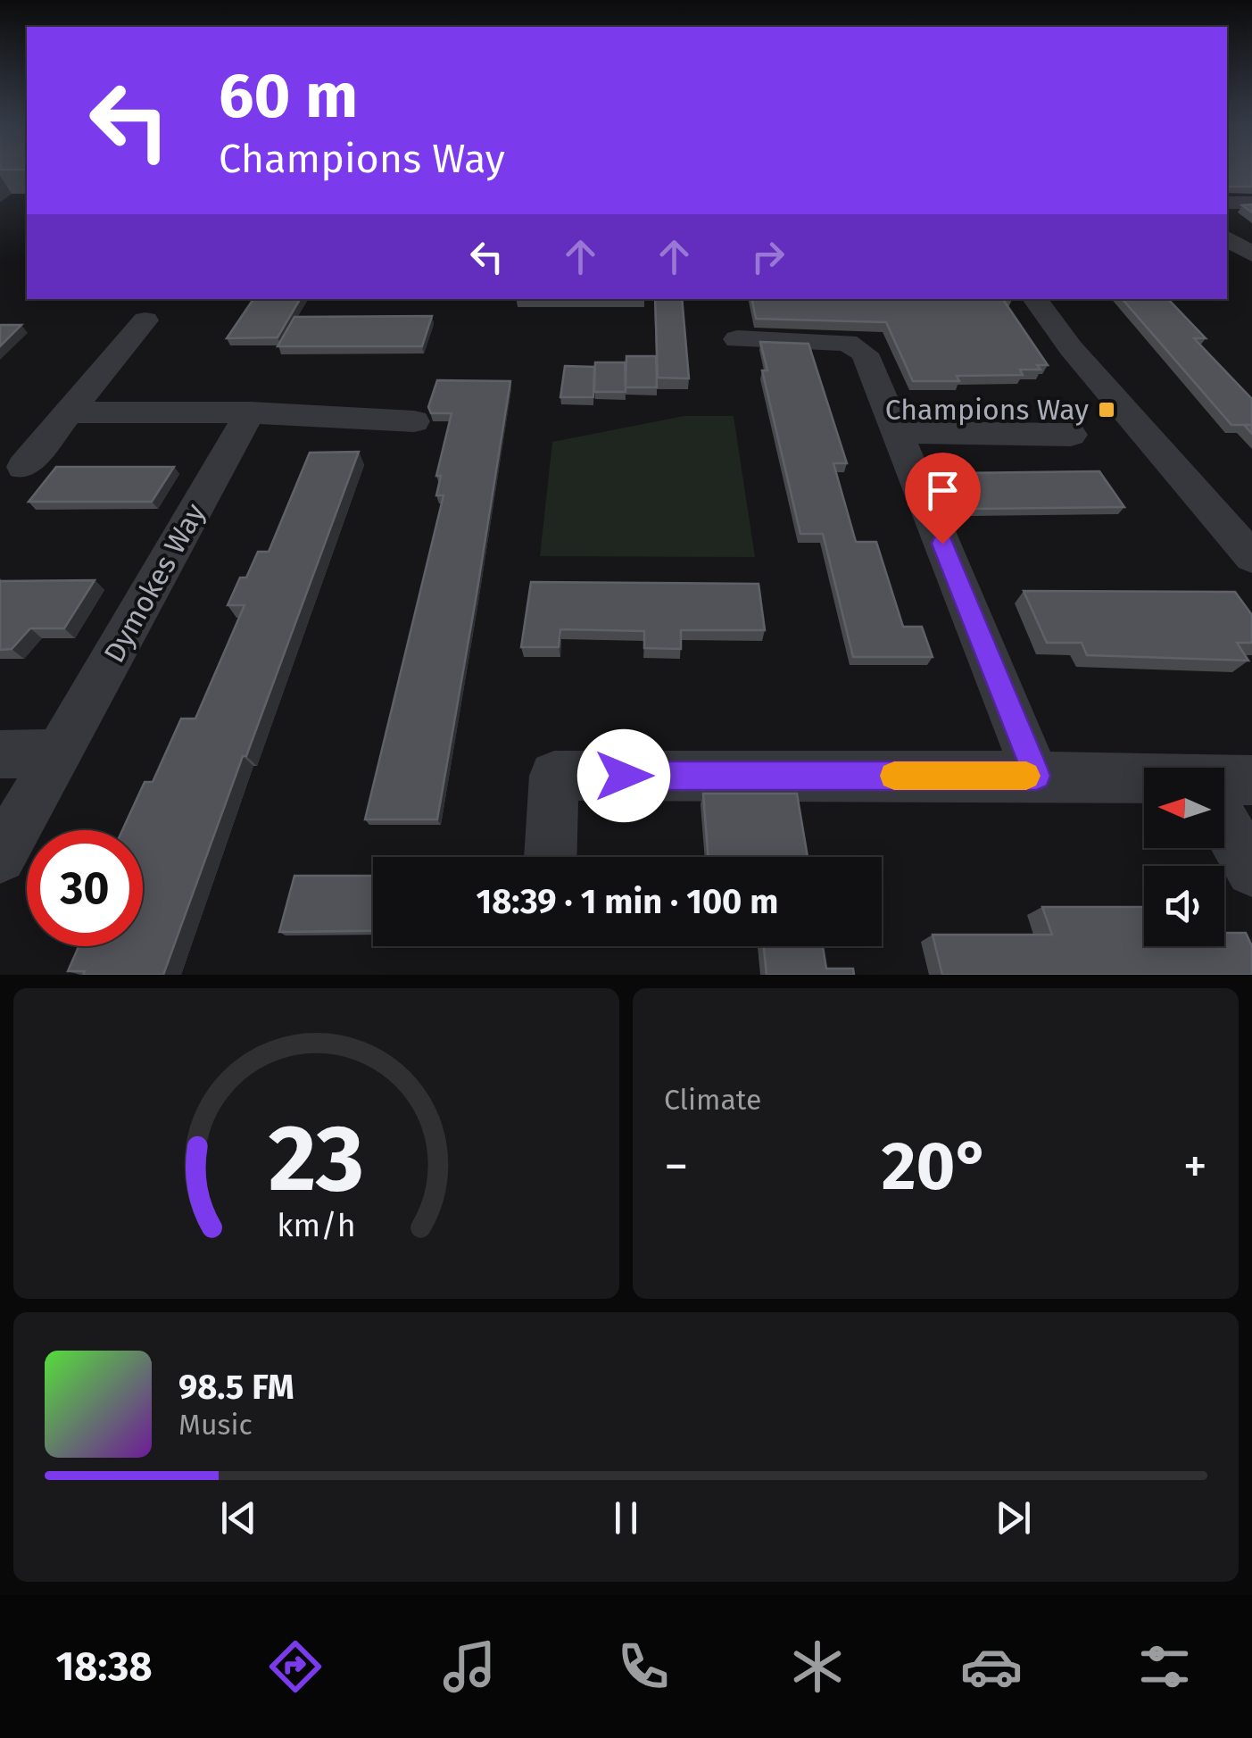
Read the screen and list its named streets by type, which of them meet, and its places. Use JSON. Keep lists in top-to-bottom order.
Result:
{
  "streets": {
    "street": ["Dymokes Way"]
  },
  "places": {
    "transit": ["Champions Way"]
  },
  "north": "left",
  "page": {
    "turn": ["60 m", "Champions Way"],
    "limit": "30",
    "trip": "18:39 · 1 min · 100 m",
    "tile": "Climate",
    "heat": ["−", "20°", "+"],
    "song": ["98.5 FM", "Music"],
    "tabs": "18:38",
    "gauge": ["23", "km/h"]
  }
}
